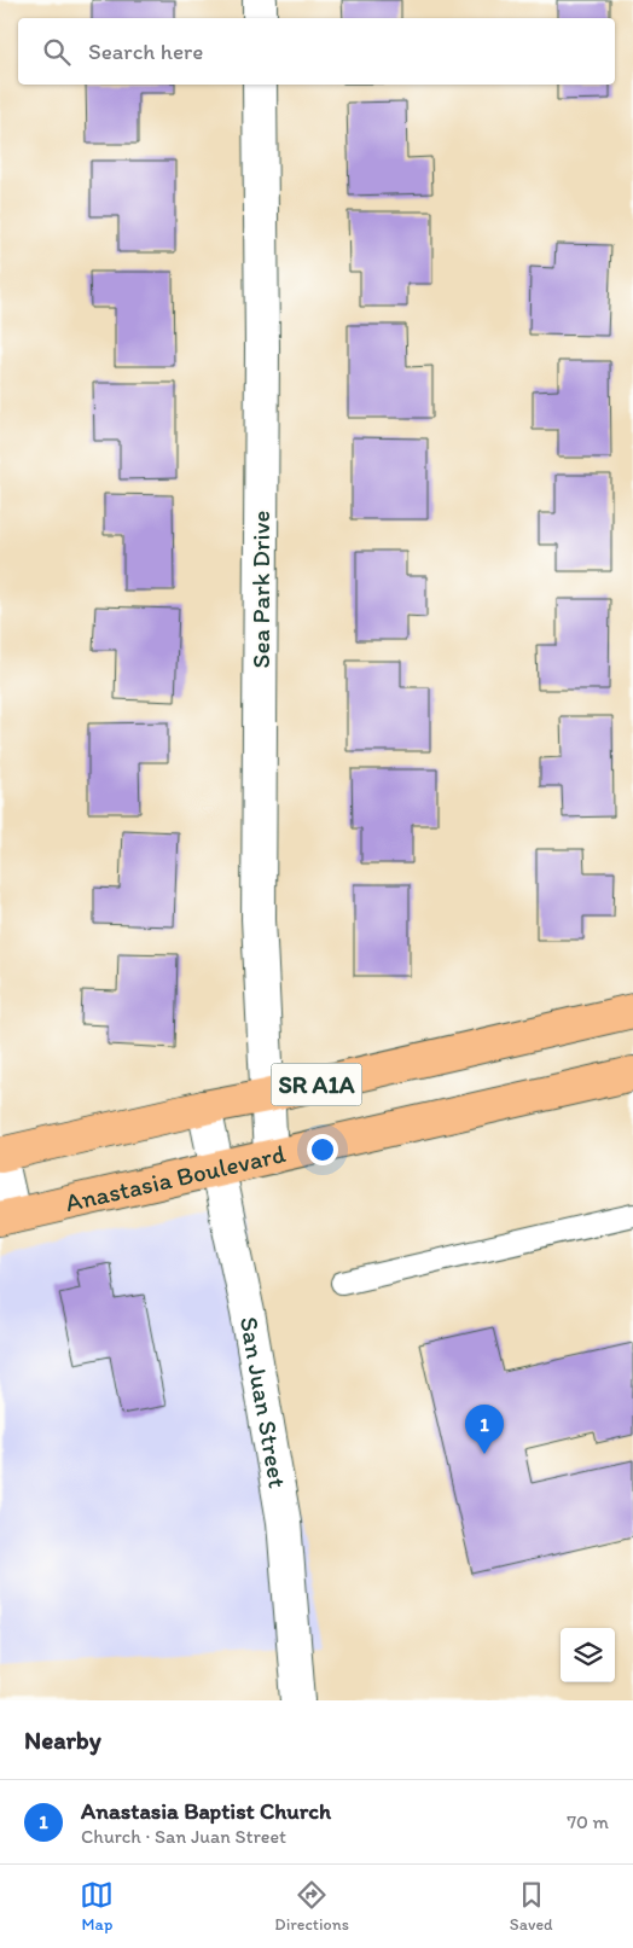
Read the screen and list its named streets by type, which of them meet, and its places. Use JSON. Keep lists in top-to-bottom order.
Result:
{
  "streets": {
    "main road": ["SR A1A", "Anastasia Boulevard"],
    "street": ["Sea Park Drive", "San Juan Street"]
  },
  "crossings": [
    ["Sea Park Drive", "SR A1A"],
    ["Sea Park Drive", "Anastasia Boulevard"],
    ["SR A1A", "San Juan Street"],
    ["Anastasia Boulevard", "San Juan Street"]
  ],
  "page": {
    "search": "Search here",
    "pins": "1",
    "heading": "Nearby",
    "list": [
      {
        "mark": "1",
        "name": "Anastasia Baptist Church",
        "note": "Church · San Juan Street",
        "value": "70 m"
      }
    ],
    "nav": ["Map", "Directions", "Saved"]
  }
}
